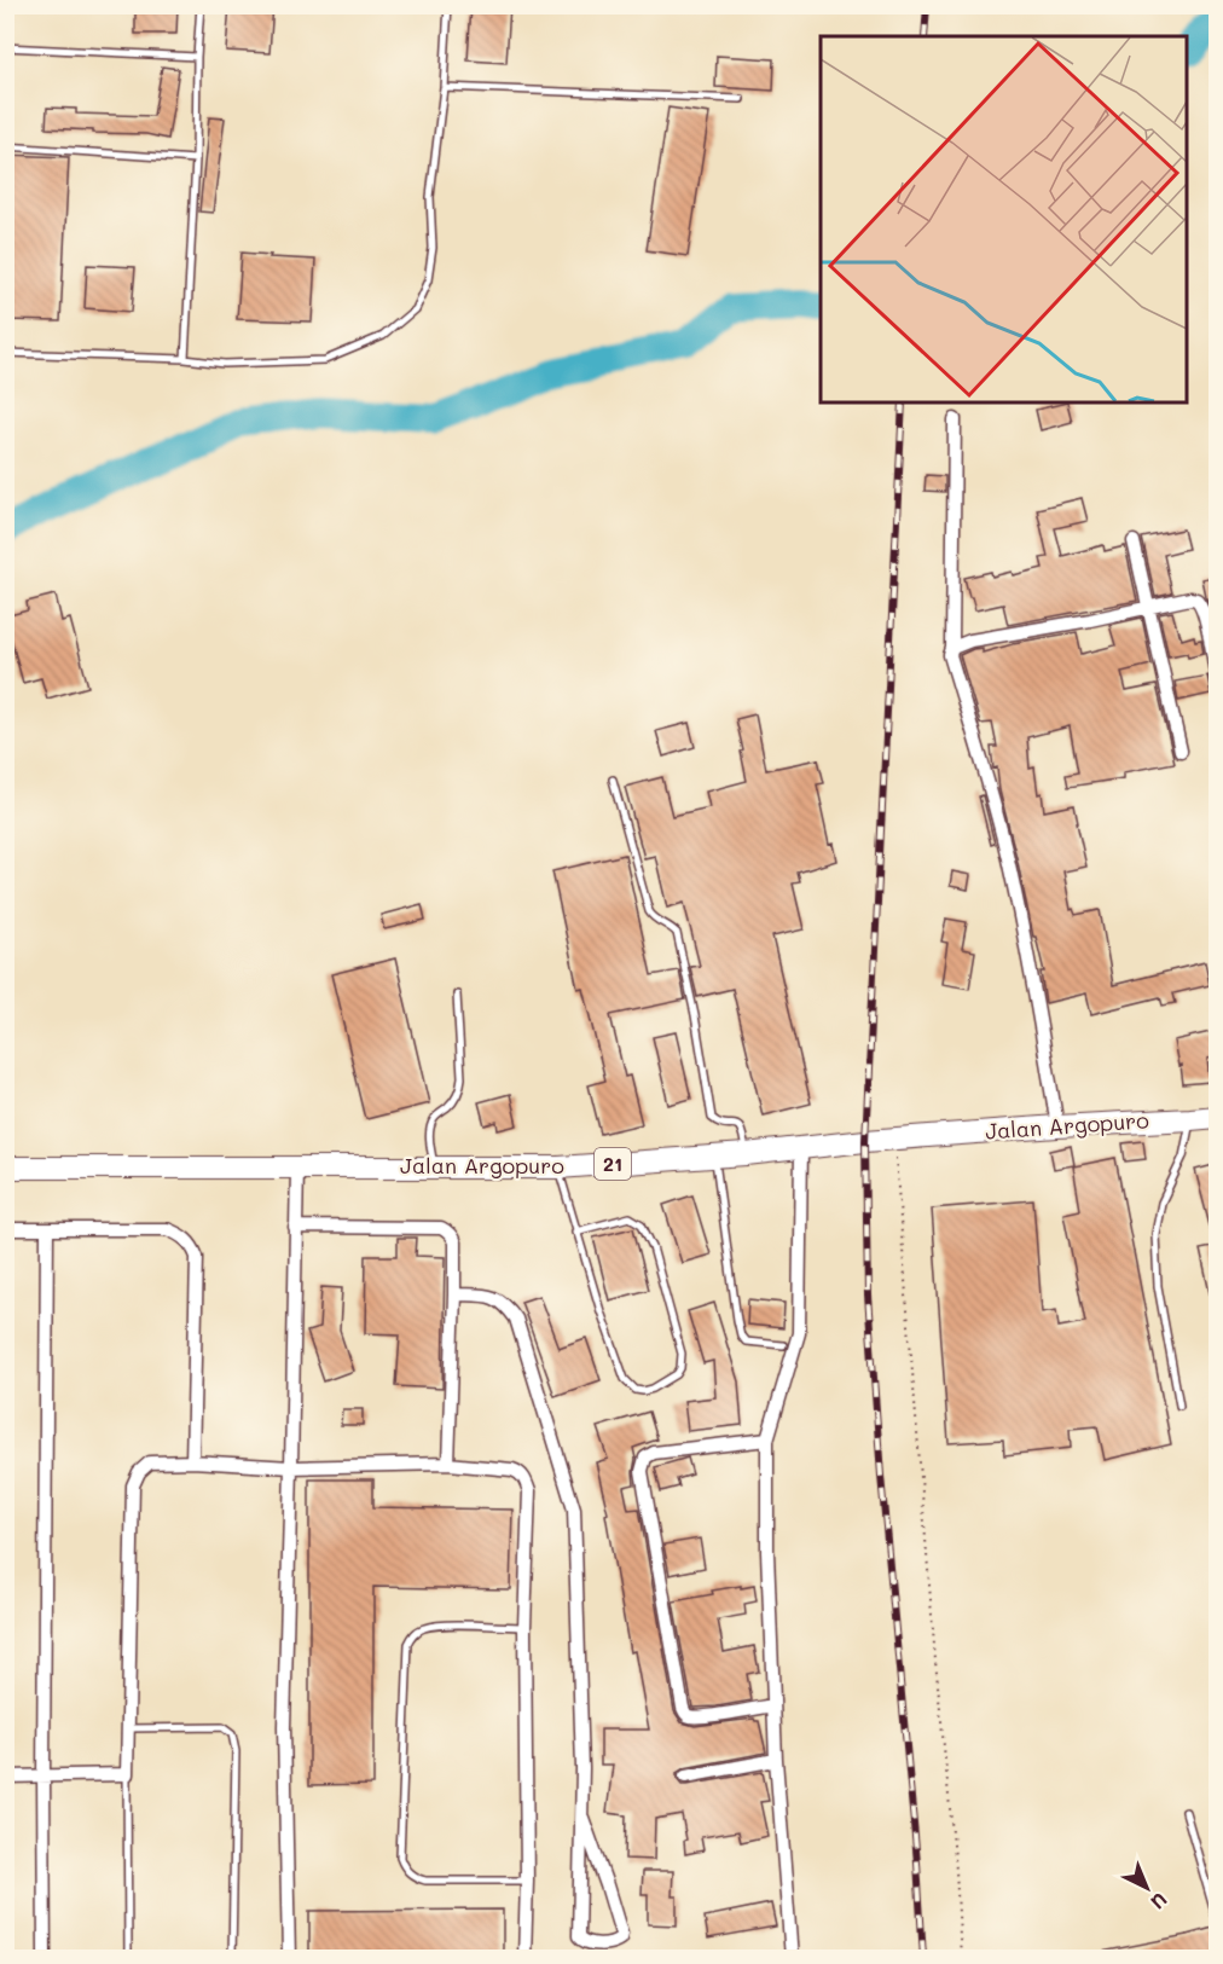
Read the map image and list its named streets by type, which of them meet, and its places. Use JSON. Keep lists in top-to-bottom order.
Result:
{
  "streets": {
    "highway": ["Jalan Argopuro", "21"]
  },
  "north": "bottom right"
}
